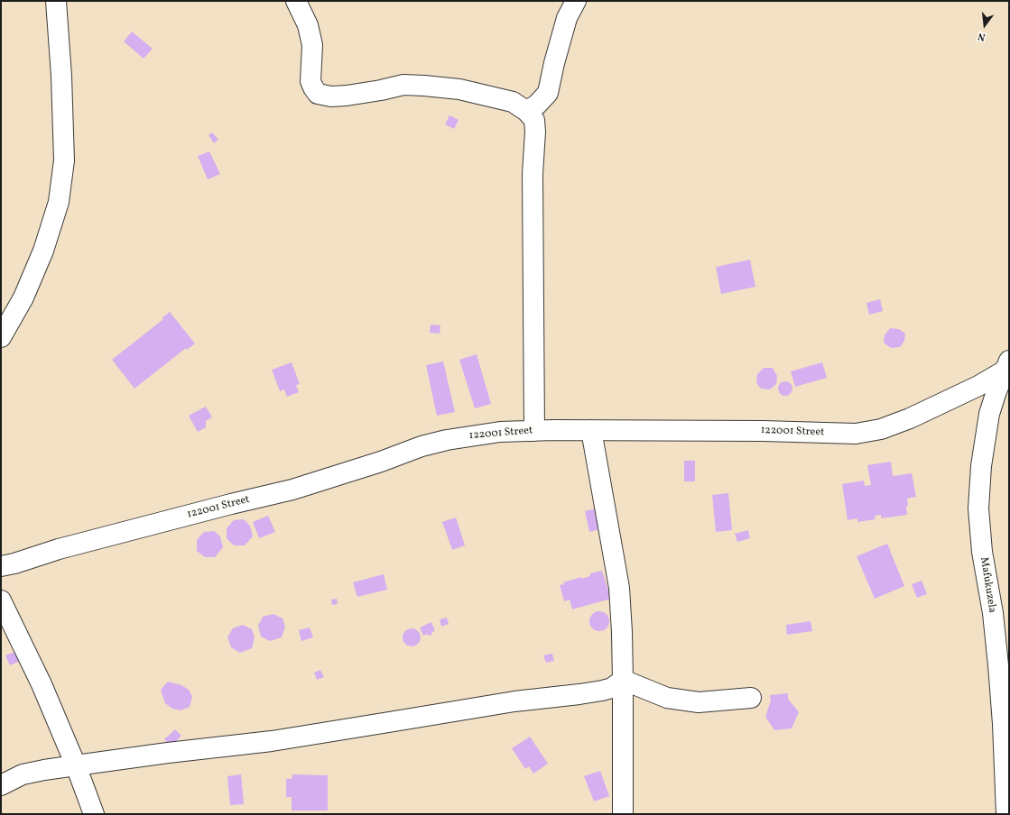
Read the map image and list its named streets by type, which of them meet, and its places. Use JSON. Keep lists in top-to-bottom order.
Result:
{
  "streets": {
    "street": ["122001 Street", "Mafukuzela"]
  },
  "crossings": [
    ["122001 Street", "Mafukuzela"]
  ],
  "north": "bottom"
}
